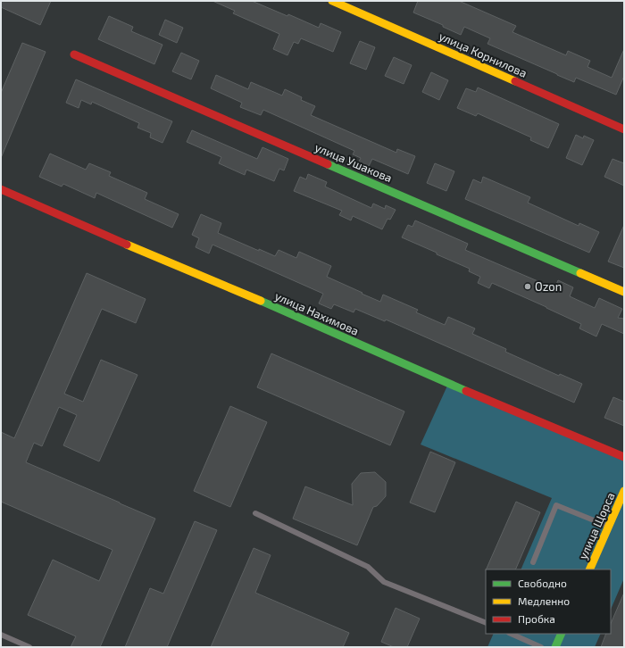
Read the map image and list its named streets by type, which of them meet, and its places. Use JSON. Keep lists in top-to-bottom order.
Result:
{
  "streets": {
    "street": [
      "улица Корнилова",
      "улица Ушакова",
      "улица Нахимова",
      "улица Щорса"
    ]
  },
  "places": ["Ozon"],
  "legend": ["Свободно", "Медленно", "Пробка"]
}
